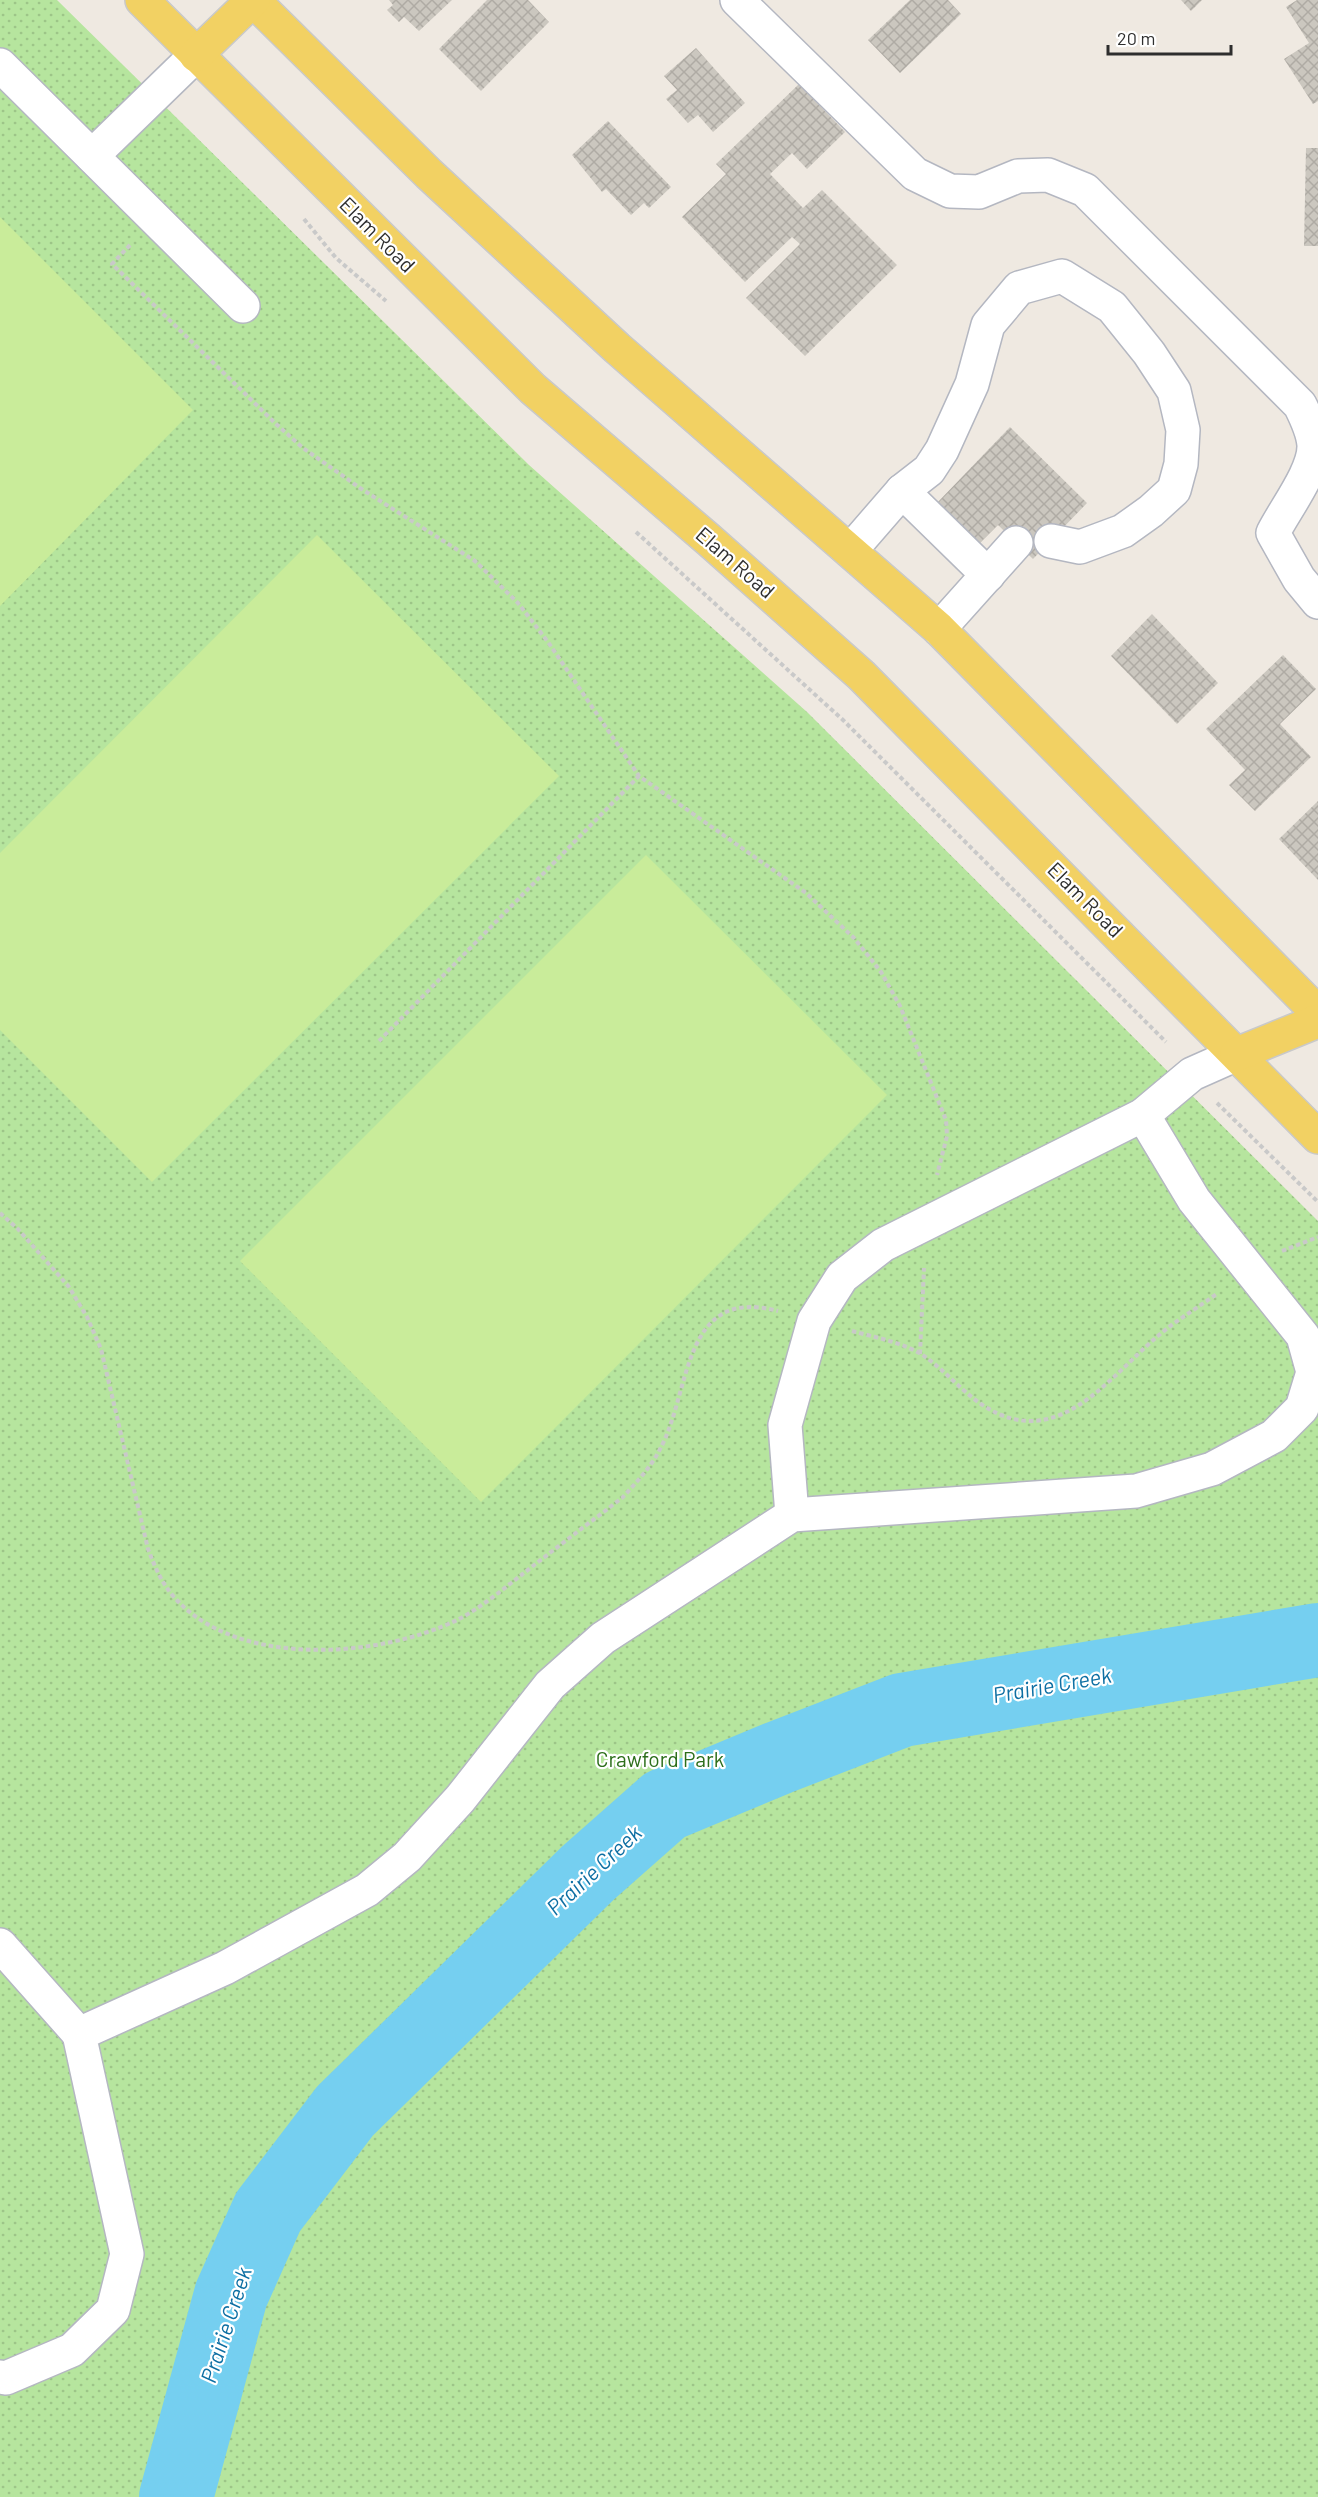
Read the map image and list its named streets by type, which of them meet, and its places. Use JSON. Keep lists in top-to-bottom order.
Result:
{
  "streets": {
    "main road": ["Elam Road"]
  },
  "water": ["Prairie Creek"],
  "parks": ["Crawford Park"],
  "scale_bar": "20 m"
}
